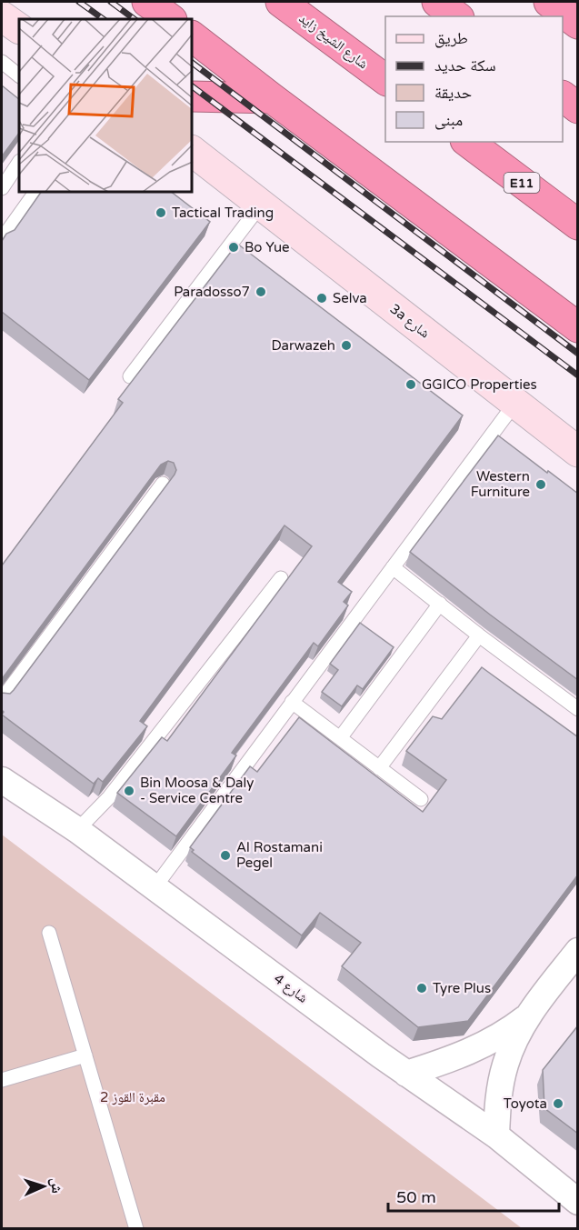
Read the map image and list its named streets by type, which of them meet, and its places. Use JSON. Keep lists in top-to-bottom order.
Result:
{
  "streets": {
    "highway": ["شارع الشيخ زايد", "E11"],
    "street": ["3a شارع", "شارع 4"]
  },
  "parks": ["مقبرة القوز 2"],
  "places": [
    "Tactical Trading",
    "Bo Yue",
    "Paradosso7",
    "Selva",
    "Darwazeh",
    "GGICO Properties",
    "Western Furniture",
    "Bin Moosa & Daly - Service Centre",
    "Al Rostamani Pegel",
    "Tyre Plus",
    "Toyota"
  ],
  "legend": [
    "طريق",
    "سكة حديد",
    "حديقة",
    "مبنى"
  ],
  "scale_bar": "50 m",
  "north": "right"
}
